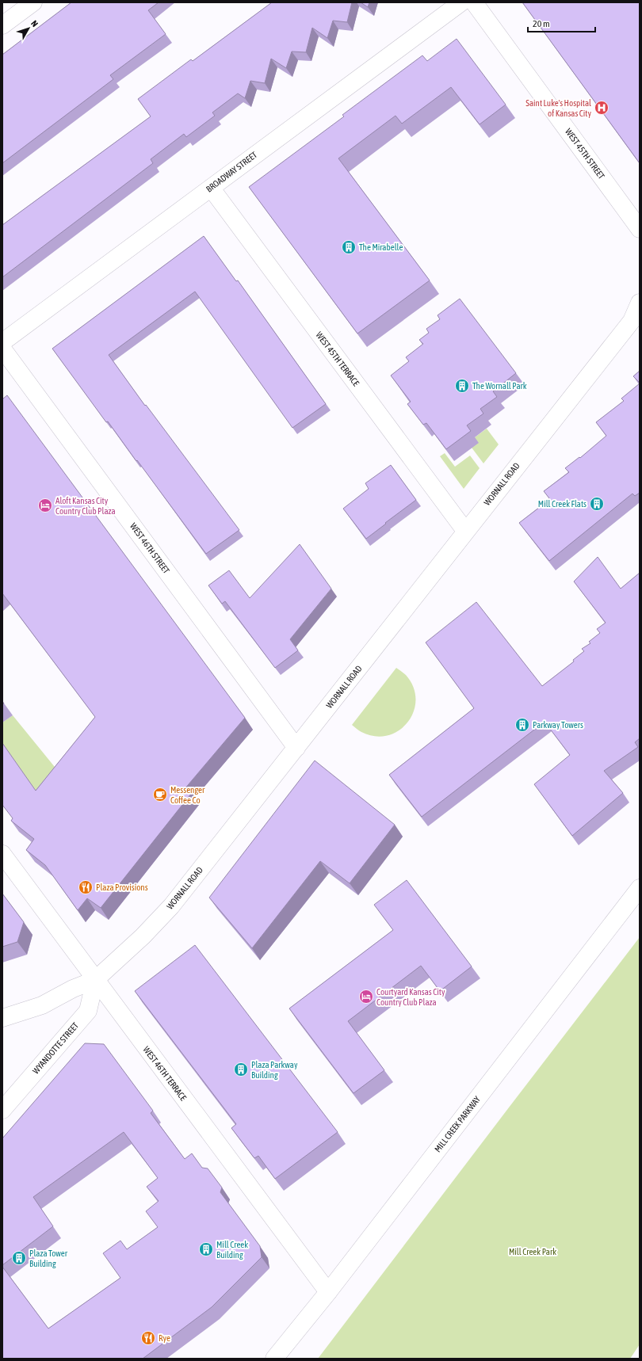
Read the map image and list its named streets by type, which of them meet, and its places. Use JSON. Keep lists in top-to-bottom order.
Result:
{
  "streets": {
    "street": [
      "WEST 45TH STREET",
      "BROADWAY STREET",
      "WEST 45TH TERRACE",
      "WORNALL ROAD",
      "WEST 46TH STREET",
      "WYANDOTTE STREET",
      "WEST 46TH TERRACE",
      "MILL CREEK PARKWAY"
    ]
  },
  "crossings": [
    ["BROADWAY STREET", "WEST 45TH TERRACE"],
    ["WEST 45TH TERRACE", "WORNALL ROAD"],
    ["WORNALL ROAD", "WEST 46TH STREET"],
    ["WORNALL ROAD", "WYANDOTTE STREET"],
    ["WORNALL ROAD", "WEST 46TH TERRACE"],
    ["WYANDOTTE STREET", "WEST 46TH TERRACE"],
    ["WEST 46TH TERRACE", "MILL CREEK PARKWAY"]
  ],
  "parks": ["Mill Creek Park"],
  "places": {
    "hospital": ["Saint Luke's Hospital of Kansas City"],
    "building": [
      "The Mirabelle",
      "The Wornall Park",
      "Mill Creek Flats",
      "Parkway Towers",
      "Plaza Parkway Building",
      "Mill Creek Building",
      "Plaza Tower Building"
    ],
    "hotel": ["Aloft Kansas City Country Club Plaza", "Courtyard Kansas City Country Club Plaza"],
    "cafe": ["Messenger Coffee Co"],
    "restaurant": ["Plaza Provisions", "Rye"]
  },
  "scale_bar": "20 m",
  "north": "top right"
}
